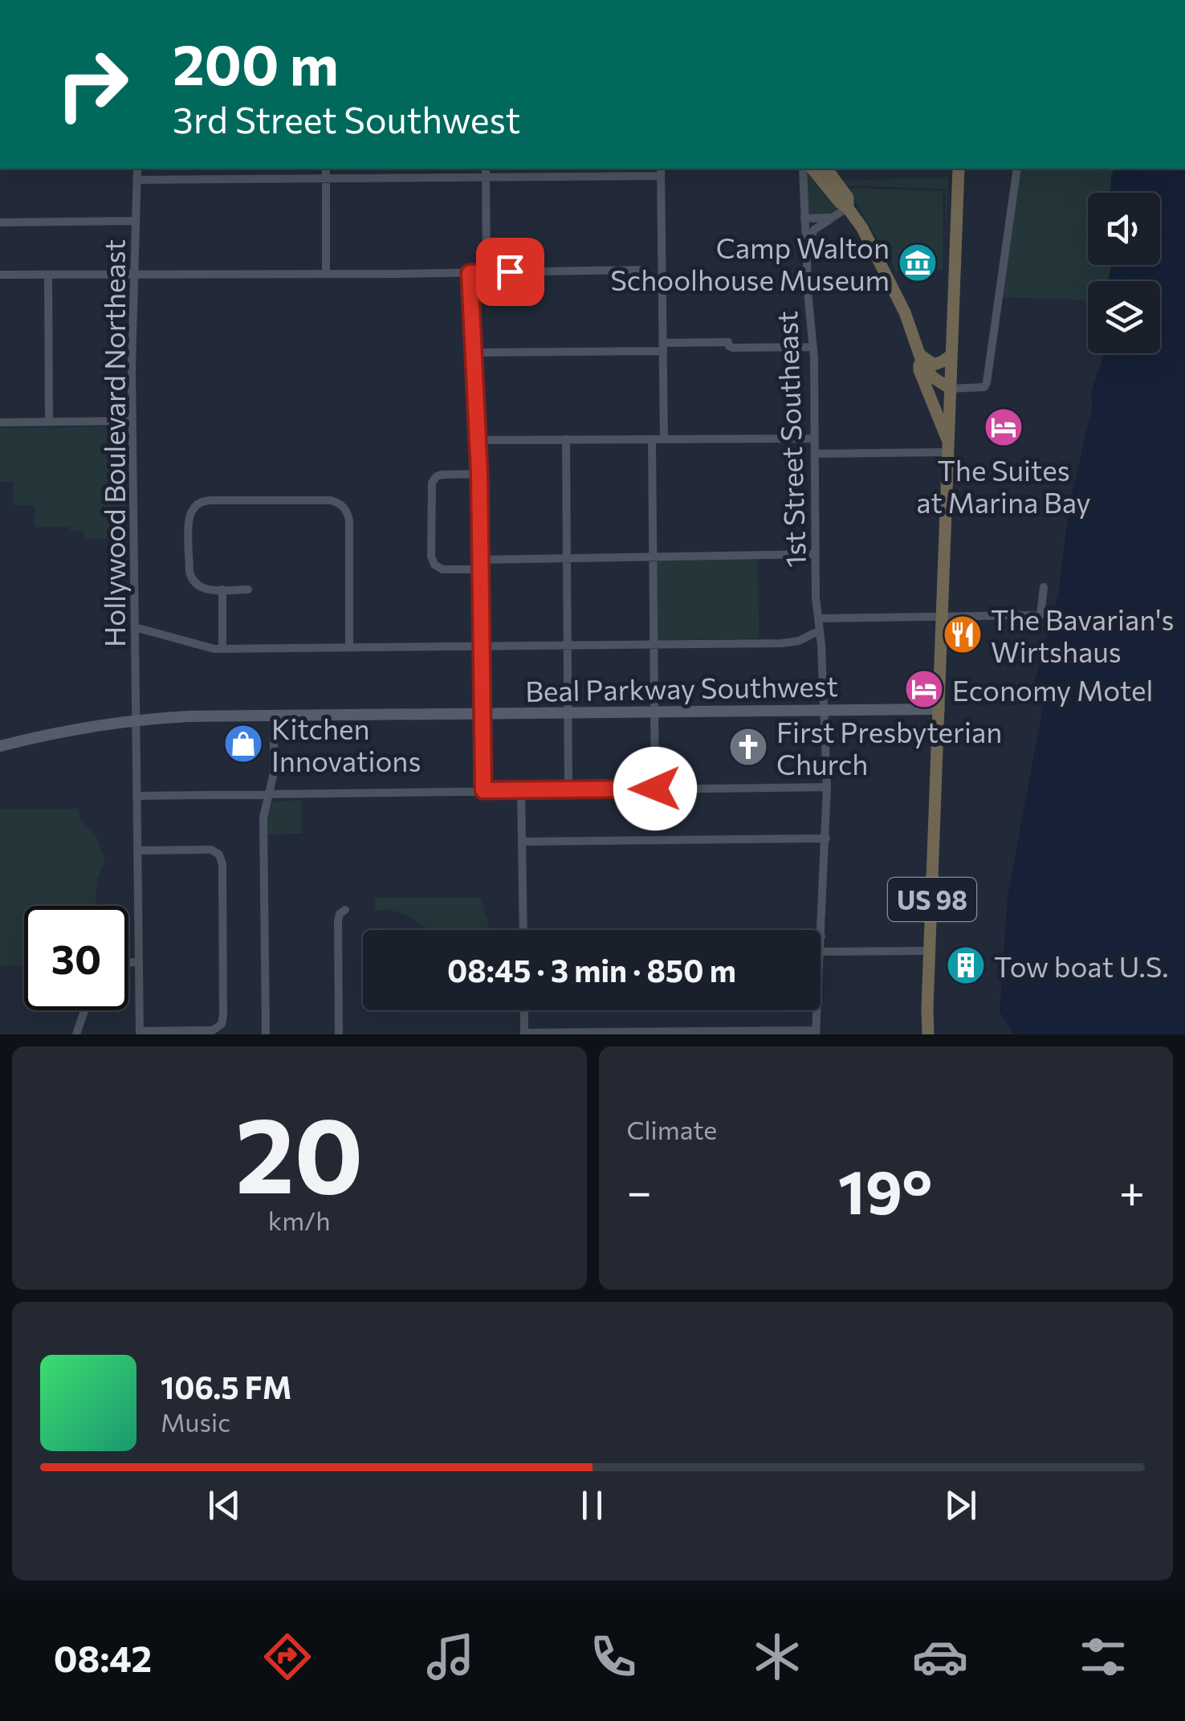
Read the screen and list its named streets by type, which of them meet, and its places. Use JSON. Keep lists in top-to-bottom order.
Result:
{
  "streets": {
    "highway": ["US 98"],
    "main road": ["Beal Parkway Southwest"],
    "street": ["1st Street Southeast", "Hollywood Boulevard Northeast"]
  },
  "crossings": [
    ["1st Street Southeast", "Beal Parkway Southwest"],
    ["Hollywood Boulevard Northeast", "Beal Parkway Southwest"],
    ["Beal Parkway Southwest", "US 98"]
  ],
  "places": {
    "museum": ["Camp Walton Schoolhouse Museum"],
    "hotel": ["The Suites at Marina Bay", "Economy Motel"],
    "restaurant": ["The Bavarian's Wirtshaus"],
    "shop": ["Kitchen Innovations"],
    "church": ["First Presbyterian Church"],
    "building": ["Tow boat U.S."]
  },
  "page": {
    "turn": ["200 m", "3rd Street Southwest"],
    "limit": "30",
    "trip": "08:45 · 3 min · 850 m",
    "tile": [
      ["20", "km/h"],
      "Climate"
    ],
    "heat": ["−", "19°", "+"],
    "song": ["106.5 FM", "Music"],
    "tabs": "08:42"
  }
}
